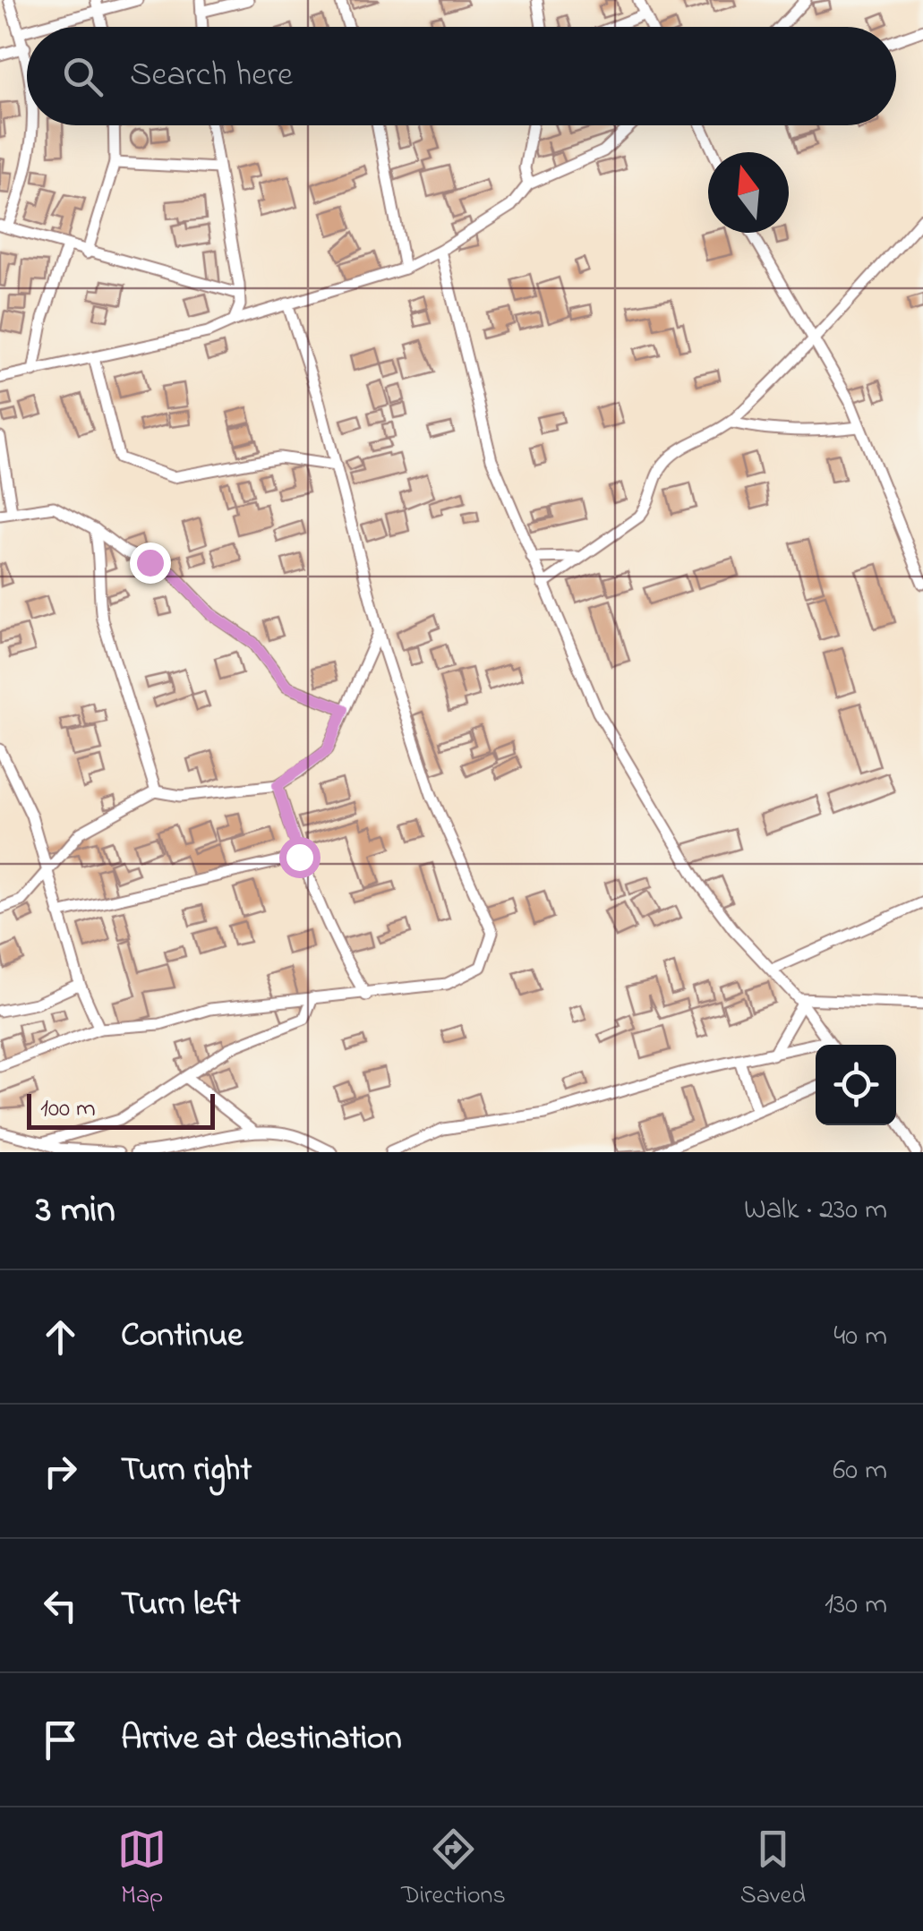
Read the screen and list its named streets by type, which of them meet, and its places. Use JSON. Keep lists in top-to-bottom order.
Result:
{
  "scale_bar": "100 m",
  "north": "top",
  "page": {
    "search": "Search here",
    "scale": "100 m",
    "heading": ["3 min", "Walk · 230 m"],
    "list": [
      ["Continue", "40 m"],
      ["Turn right", "60 m"],
      ["Turn left", "130 m"],
      "Arrive at destination"
    ],
    "nav": ["Map", "Directions", "Saved"]
  }
}
